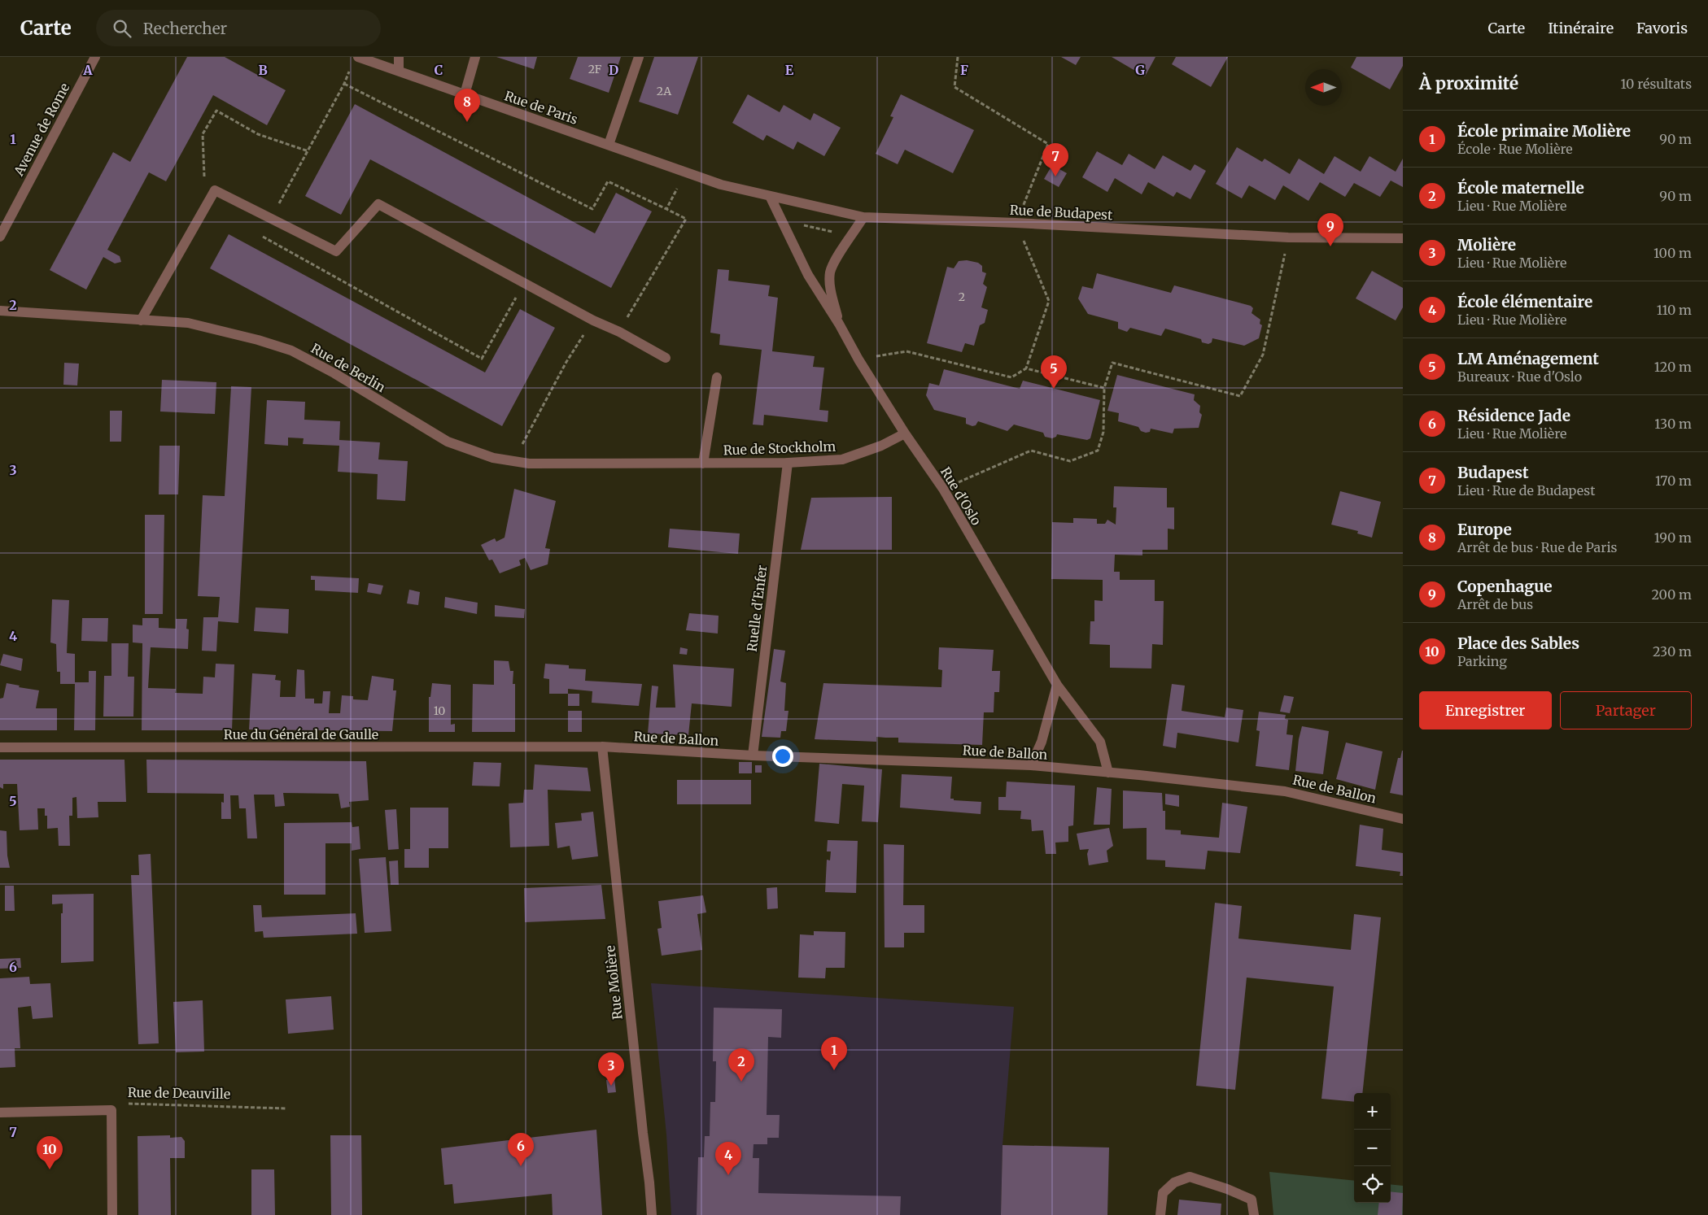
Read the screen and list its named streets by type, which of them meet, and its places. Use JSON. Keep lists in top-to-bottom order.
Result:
{
  "streets": {
    "street": [
      "Rue de Paris",
      "Avenue de Rome",
      "Rue de Budapest",
      "Rue de Berlin",
      "Rue de Stockholm",
      "Rue d'Oslo",
      "Ruelle d'Enfer",
      "Rue du Général de Gaulle",
      "Rue de Ballon",
      "Rue Molière",
      "Rue de Deauville"
    ]
  },
  "crossings": [
    ["Rue de Paris", "Rue de Budapest"],
    ["Rue de Budapest", "Rue d'Oslo"],
    ["Rue de Berlin", "Rue de Stockholm"],
    ["Rue de Stockholm", "Rue d'Oslo"],
    ["Rue de Stockholm", "Ruelle d'Enfer"],
    ["Rue d'Oslo", "Rue de Ballon"],
    ["Ruelle d'Enfer", "Rue de Ballon"],
    ["Rue du Général de Gaulle", "Rue de Ballon"],
    ["Rue du Général de Gaulle", "Rue Molière"],
    ["Rue de Ballon", "Rue Molière"]
  ],
  "house_numbers": [
    "2F",
    "2A",
    "2",
    "10"
  ],
  "north": "left",
  "page": {
    "header": "Carte",
    "search": "Rechercher",
    "nav": ["Carte", "Itinéraire", "Favoris"],
    "heading": ["À proximité", "10 résultats"],
    "pins": [
      "8",
      "7",
      "9",
      "5",
      "1",
      "2",
      "3",
      "6",
      "10",
      "4"
    ],
    "list": [
      {
        "mark": "1",
        "name": "École primaire Molière",
        "note": "École · Rue Molière",
        "value": "90 m"
      },
      {
        "mark": "2",
        "name": "École maternelle",
        "note": "Lieu · Rue Molière",
        "value": "90 m"
      },
      {
        "mark": "3",
        "name": "Molière",
        "note": "Lieu · Rue Molière",
        "value": "100 m"
      },
      {
        "mark": "4",
        "name": "École élémentaire",
        "note": "Lieu · Rue Molière",
        "value": "110 m"
      },
      {
        "mark": "5",
        "name": "LM Aménagement",
        "note": "Bureaux · Rue d'Oslo",
        "value": "120 m"
      },
      {
        "mark": "6",
        "name": "Résidence Jade",
        "note": "Lieu · Rue Molière",
        "value": "130 m"
      },
      {
        "mark": "7",
        "name": "Budapest",
        "note": "Lieu · Rue de Budapest",
        "value": "170 m"
      },
      {
        "mark": "8",
        "name": "Europe",
        "note": "Arrêt de bus · Rue de Paris",
        "value": "190 m"
      },
      {
        "mark": "9",
        "name": "Copenhague",
        "note": "Arrêt de bus",
        "value": "200 m"
      },
      {
        "mark": "10",
        "name": "Place des Sables",
        "note": "Parking",
        "value": "230 m"
      }
    ],
    "buttons": ["Enregistrer", "Partager"],
    "map_buttons": ["+", "−"]
  },
  "grid": {
    "columns": [
      "A",
      "B",
      "C",
      "D",
      "E",
      "F",
      "G"
    ],
    "rows": [
      "1",
      "2",
      "3",
      "4",
      "5",
      "6",
      "7"
    ]
  }
}
